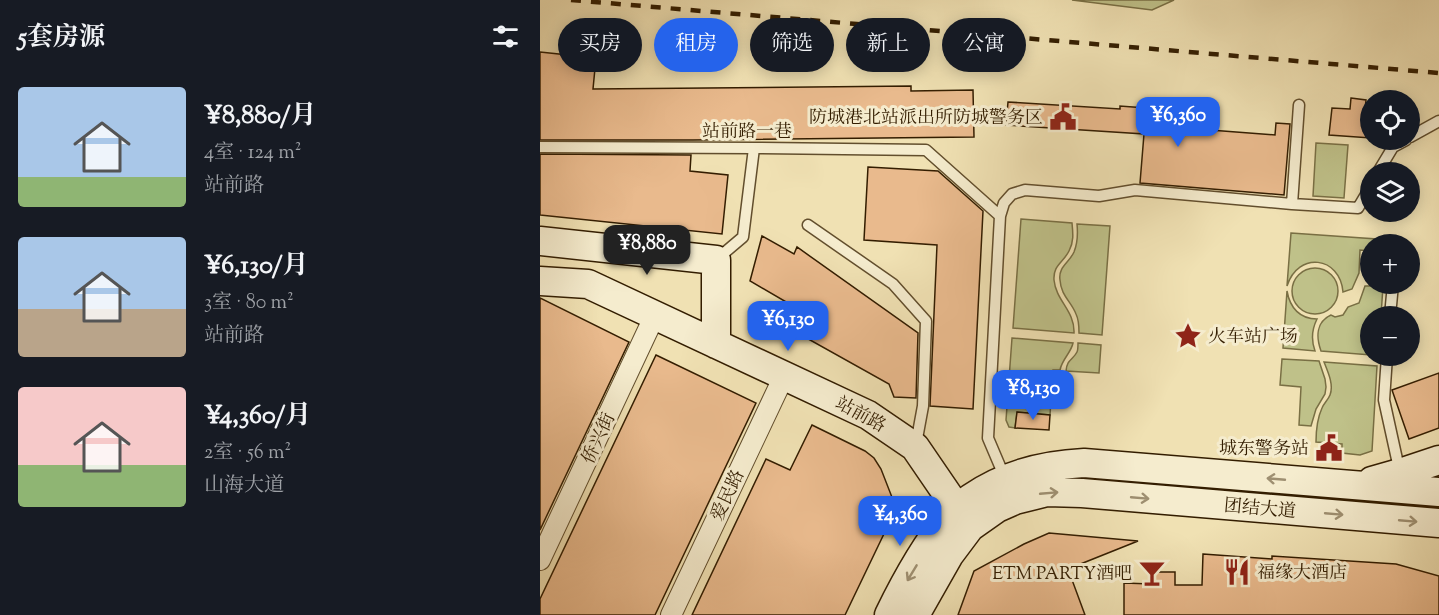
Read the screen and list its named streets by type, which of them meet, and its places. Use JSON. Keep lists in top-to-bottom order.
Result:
{
  "streets": {
    "main road": ["站前路", "团结大道"],
    "street": ["侨兴街", "爱民路"],
    "lane": ["站前路一巷"]
  },
  "crossings": [
    ["站前路", "侨兴街"],
    ["站前路", "爱民路"]
  ],
  "places": {
    "public building": ["防城港北站派出所防城警务区", "城东警务站"],
    "place": ["火车站广场"],
    "restaurant": ["福缘大酒店"],
    "bar": ["ETM PARTY酒吧"]
  },
  "page": {
    "heading": "5套房源",
    "chip": [
      "买房",
      "租房",
      "筛选",
      "新上",
      "公寓"
    ],
    "list": [
      {
        "name": "¥8,880/月",
        "note": "4室 · 124 m² · 站前路"
      },
      {
        "name": "¥6,130/月",
        "note": "3室 · 80 m² · 站前路"
      },
      {
        "name": "¥4,360/月",
        "note": "2室 · 56 m² · 山海大道"
      }
    ],
    "map_buttons": ["+", "−"],
    "price": [
      "¥6,360",
      "¥8,880",
      "¥6,130",
      "¥8,130",
      "¥4,360"
    ]
  }
}
